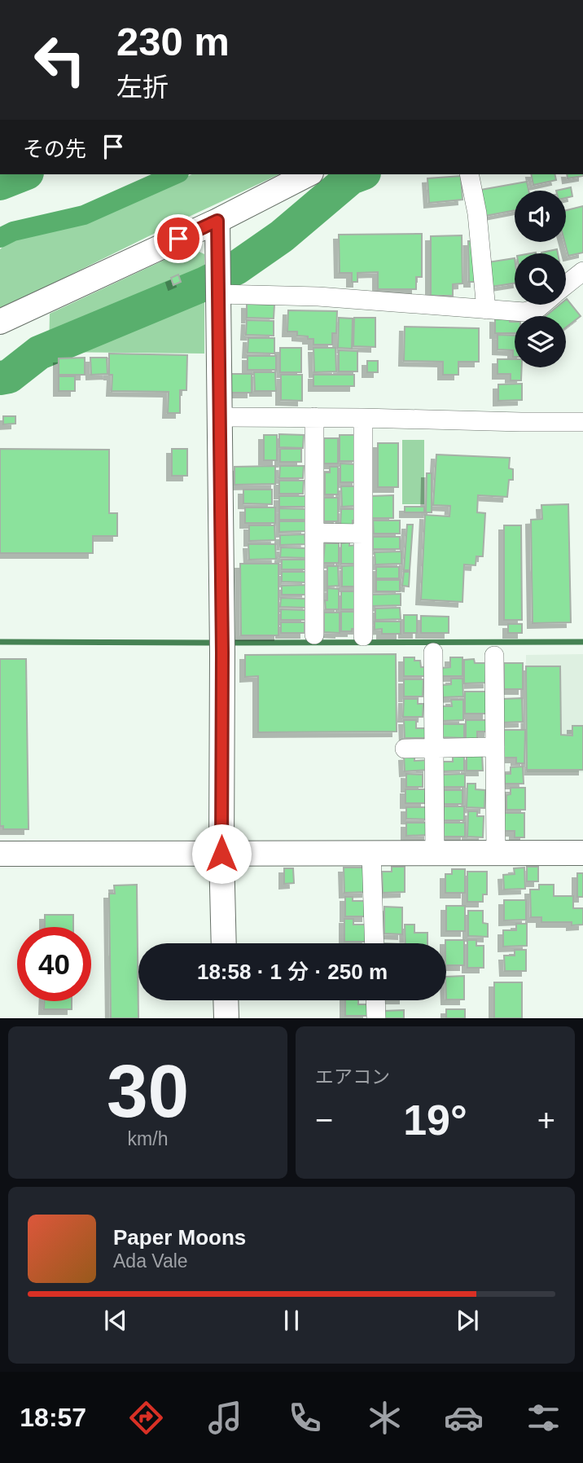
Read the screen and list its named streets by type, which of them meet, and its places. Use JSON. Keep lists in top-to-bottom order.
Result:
{
  "page": {
    "turn": ["230 m", "左折"],
    "then": "その先",
    "limit": "40",
    "trip": "18:58 · 1 分 · 250 m",
    "tile": [
      ["30", "km/h"],
      "エアコン"
    ],
    "heat": ["−", "19°", "+"],
    "song": ["Paper Moons", "Ada Vale"],
    "tabs": "18:57"
  }
}
